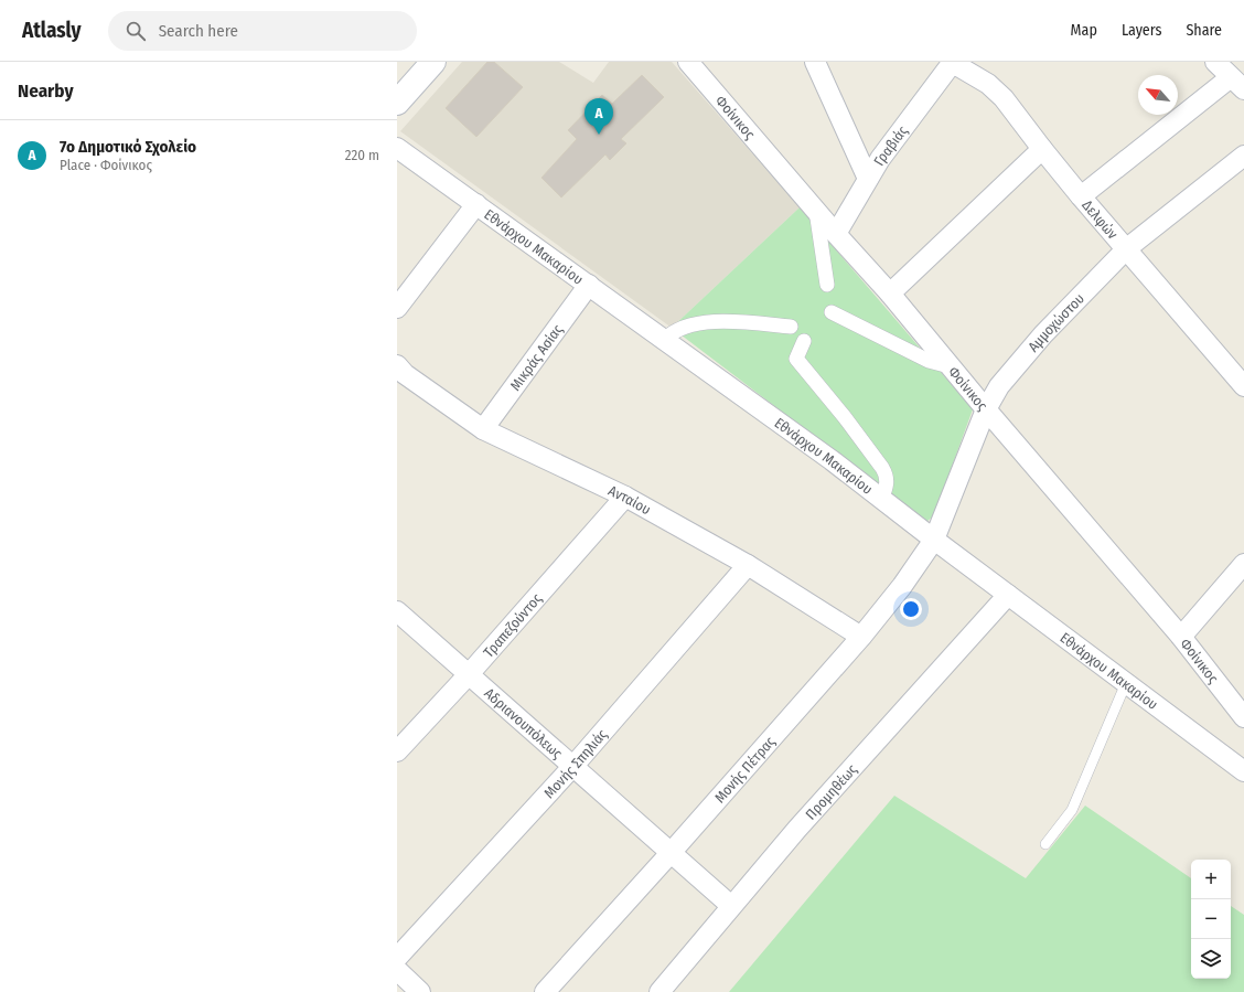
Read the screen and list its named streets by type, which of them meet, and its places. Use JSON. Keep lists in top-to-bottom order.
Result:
{
  "streets": {
    "street": [
      "Φοίνικος",
      "Γραβιάς",
      "Δελφών",
      "Εθνάρχου Μακαρίου",
      "Αμμοχώστου",
      "Μικράς Ασίας",
      "Ανταίου",
      "Τραπεζούντος",
      "Αδριανουπόλεως",
      "Μονής Σπηλιάς",
      "Μονής Πέτρας",
      "Προμηθέως"
    ]
  },
  "crossings": [
    ["Φοίνικος", "Γραβιάς"],
    ["Φοίνικος", "Αμμοχώστου"],
    ["Γραβιάς", "Δελφών"],
    ["Δελφών", "Αμμοχώστου"],
    ["Εθνάρχου Μακαρίου", "Αμμοχώστου"],
    ["Εθνάρχου Μακαρίου", "Μικράς Ασίας"],
    ["Εθνάρχου Μακαρίου", "Μονής Πέτρας"],
    ["Εθνάρχου Μακαρίου", "Προμηθέως"],
    ["Αμμοχώστου", "Μονής Πέτρας"],
    ["Μικράς Ασίας", "Ανταίου"],
    ["Ανταίου", "Τραπεζούντος"],
    ["Ανταίου", "Μονής Σπηλιάς"],
    ["Ανταίου", "Μονής Πέτρας"],
    ["Τραπεζούντος", "Αδριανουπόλεως"],
    ["Αδριανουπόλεως", "Μονής Σπηλιάς"],
    ["Αδριανουπόλεως", "Μονής Πέτρας"],
    ["Αδριανουπόλεως", "Προμηθέως"]
  ],
  "north": "top left",
  "page": {
    "header": "Atlasly",
    "search": "Search here",
    "nav": ["Map", "Layers", "Share"],
    "heading": "Nearby",
    "pins": "A",
    "list": [
      {
        "mark": "A",
        "name": "7ο Δημοτικό Σχολείο",
        "note": "Place · Φοίνικος",
        "value": "220 m"
      }
    ],
    "map_buttons": ["+", "−"]
  }
}
